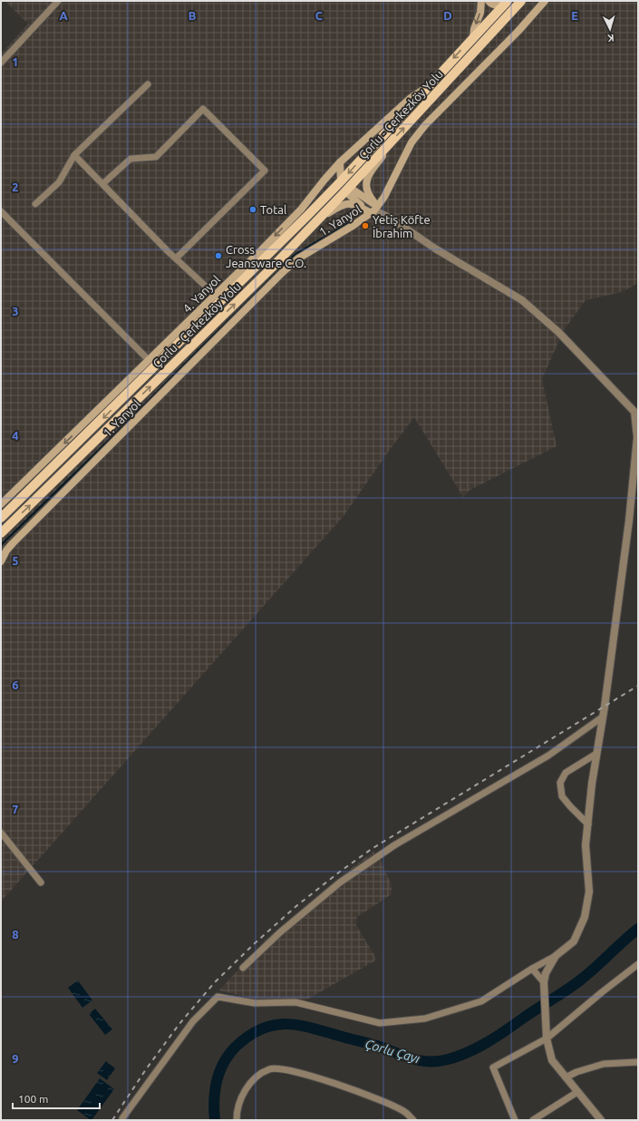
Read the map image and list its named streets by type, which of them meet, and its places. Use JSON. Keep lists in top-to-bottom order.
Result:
{
  "streets": {
    "main road": ["Çorlu - Çerkezköy Yolu", "1. Yanyol", "4. Yanyol"]
  },
  "crossings": [
    ["Çorlu - Çerkezköy Yolu", "4. Yanyol"]
  ],
  "one_way": ["4. Yanyol"],
  "water": ["Çorlu Çayı"],
  "places": ["Total", "Yetiş Köfte İbrahim", "Cross Jeansware C.O."],
  "scale_bar": "100 m",
  "north": "bottom",
  "grid": {
    "columns": [
      "A",
      "B",
      "C",
      "D",
      "E"
    ],
    "rows": [
      "1",
      "2",
      "3",
      "4",
      "5",
      "6",
      "7",
      "8",
      "9"
    ]
  }
}
